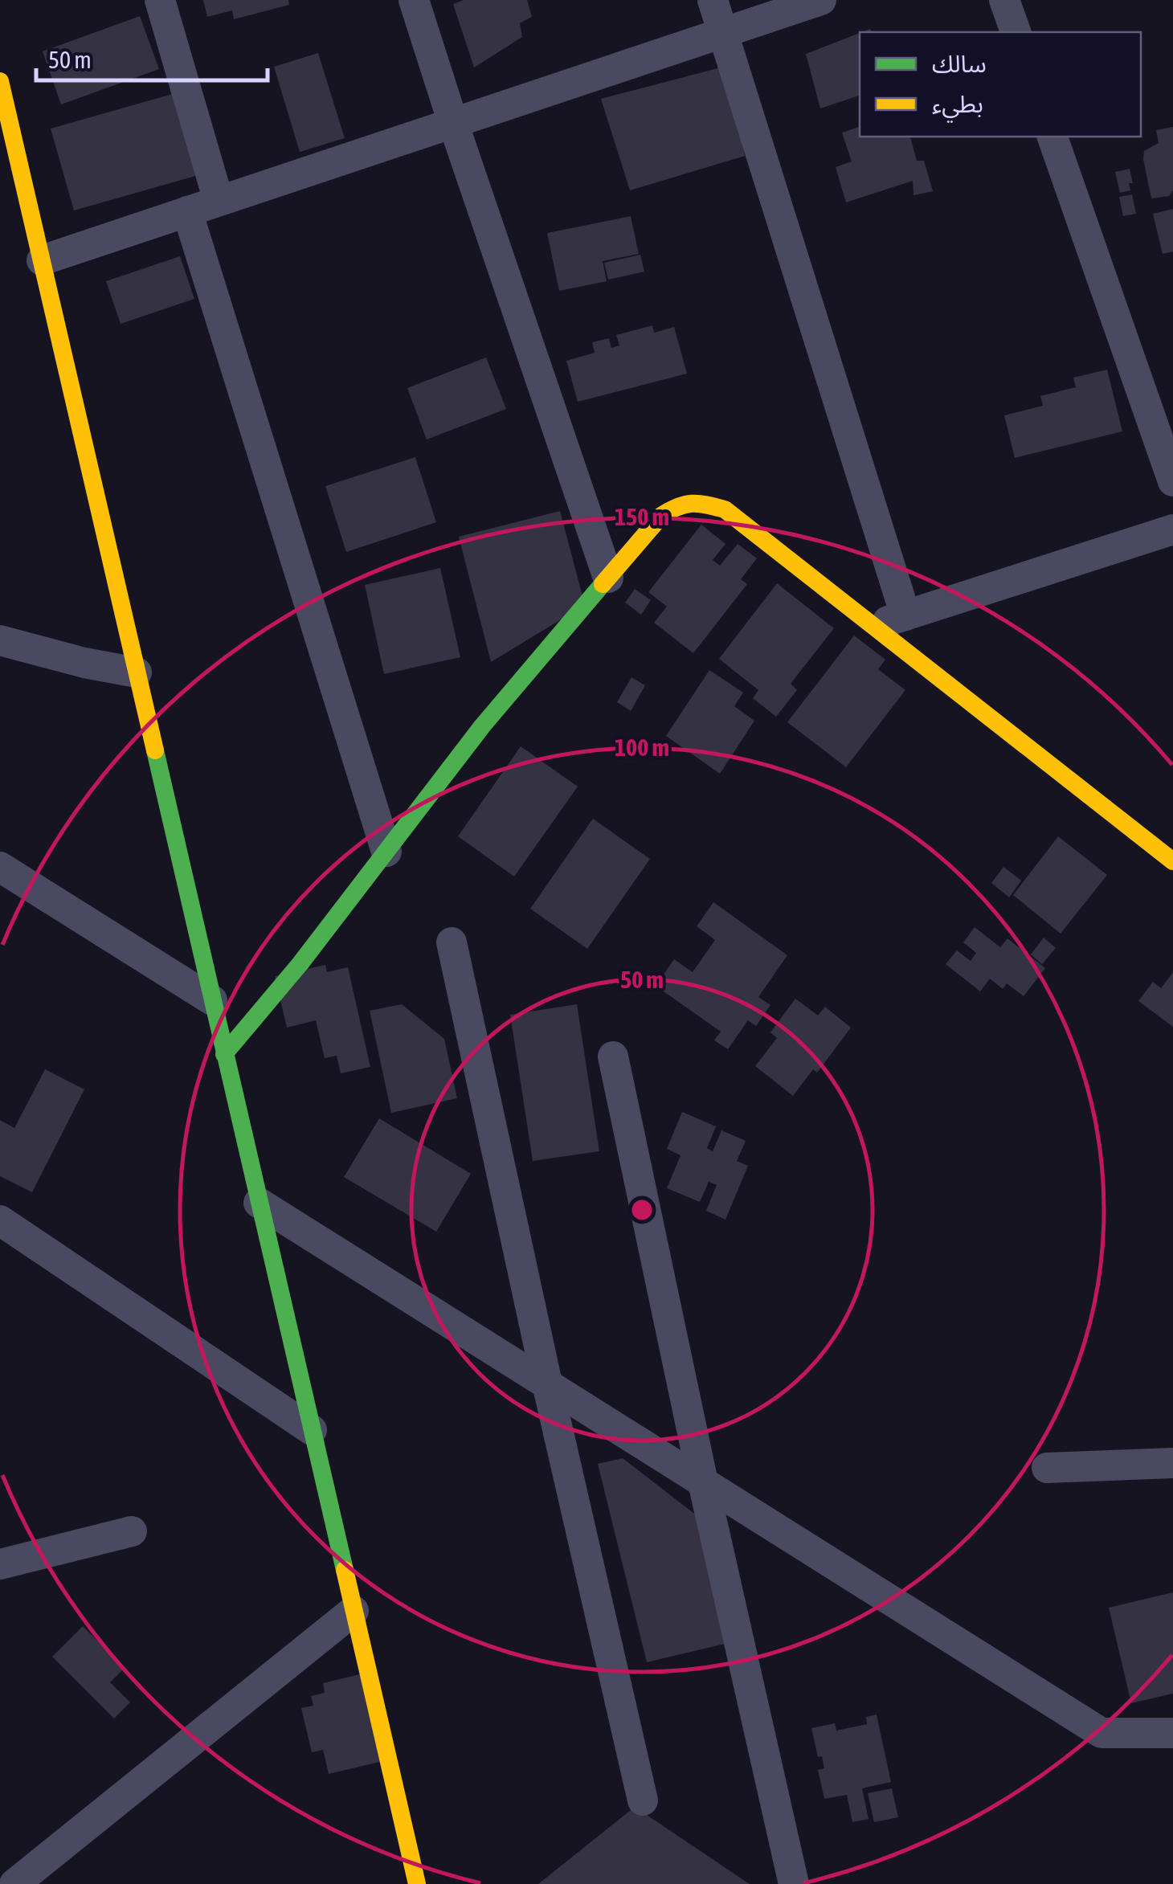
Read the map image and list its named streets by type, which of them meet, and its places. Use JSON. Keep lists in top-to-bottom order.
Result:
{
  "legend": ["سالك", "بطيء"],
  "scale_bar": "50 m",
  "rings": ["150 m", "100 m", "50 m"]
}
